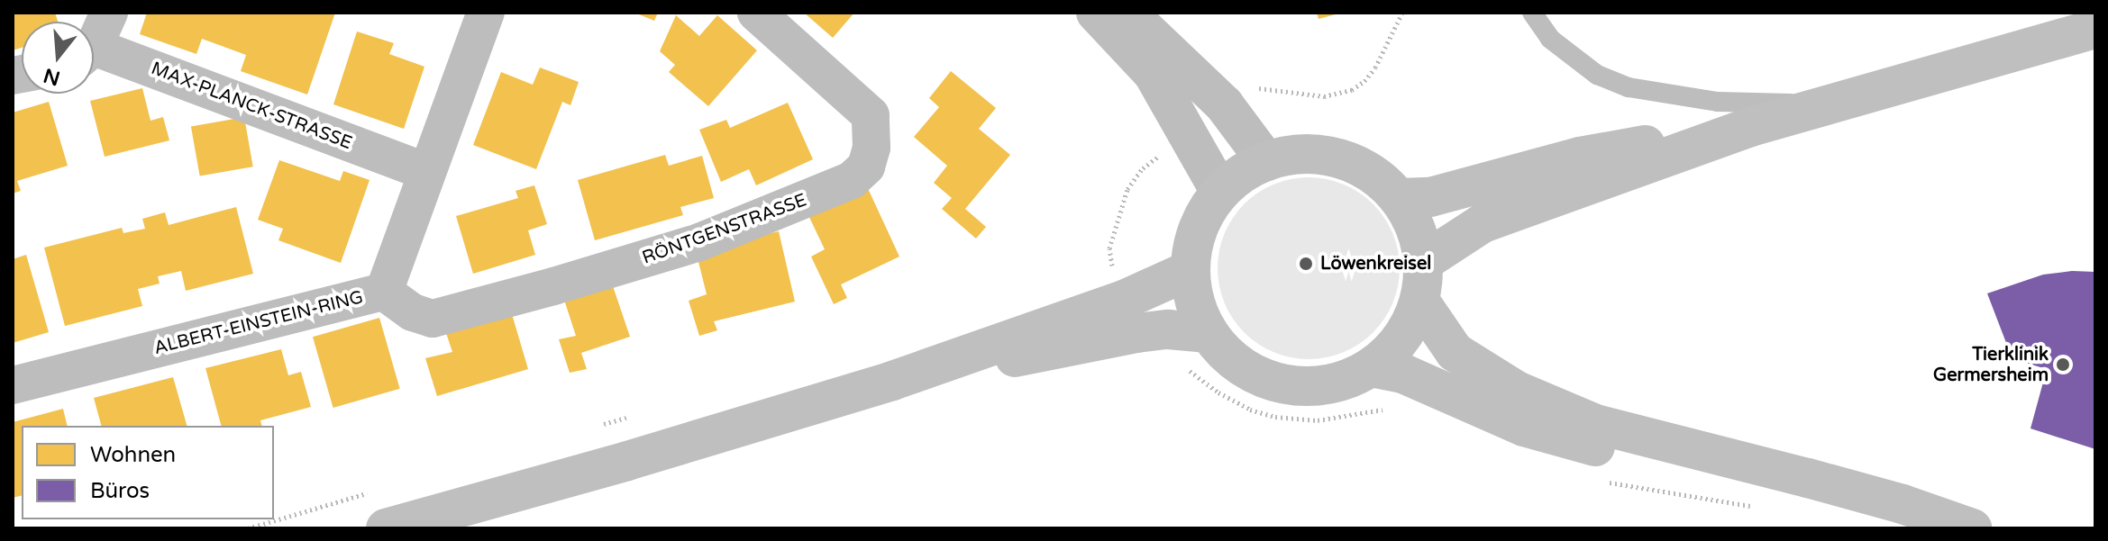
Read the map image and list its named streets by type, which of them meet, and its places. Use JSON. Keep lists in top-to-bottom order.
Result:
{
  "streets": {
    "street": ["MAX-PLANCK-STRASSE", "RÖNTGENSTRASSE", "ALBERT-EINSTEIN-RING"]
  },
  "crossings": [
    ["MAX-PLANCK-STRASSE", "ALBERT-EINSTEIN-RING"],
    ["RÖNTGENSTRASSE", "ALBERT-EINSTEIN-RING"]
  ],
  "places": ["Löwenkreisel", "Tierklinik Germersheim"],
  "legend": ["Wohnen", "Büros"],
  "north": "bottom"
}
